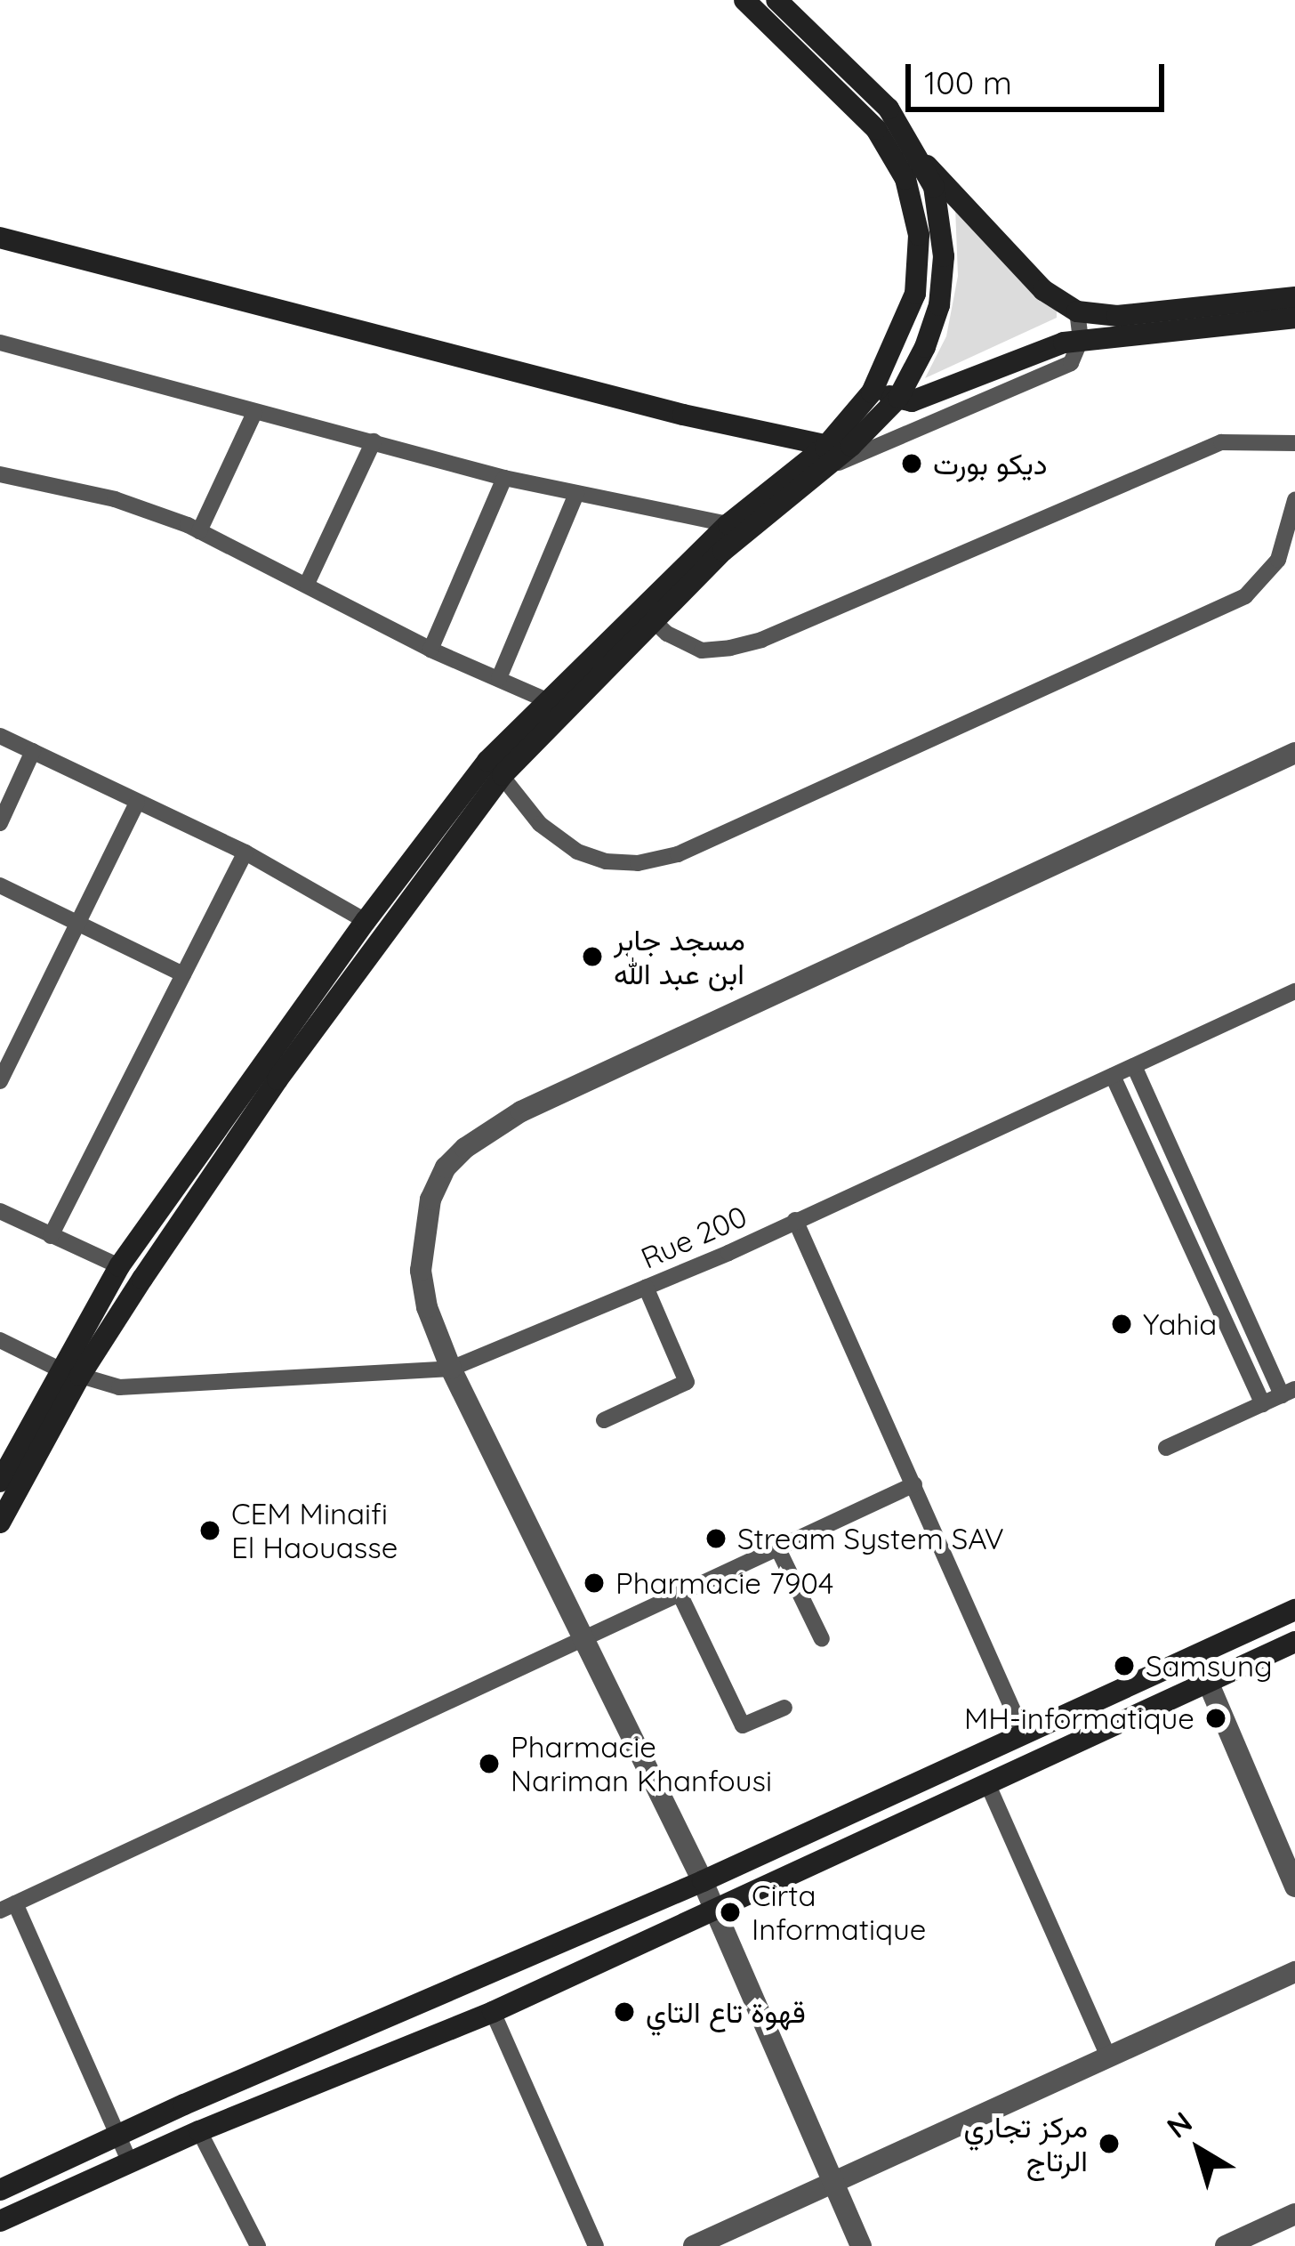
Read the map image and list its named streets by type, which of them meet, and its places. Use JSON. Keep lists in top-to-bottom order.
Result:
{
  "streets": {
    "street": ["Rue 200"]
  },
  "places": [
    "ديكو بورت",
    "مسجد جابر ابن عبد الله",
    "Yahia",
    "CEM Minaifi El Haouasse",
    "Stream System SAV",
    "Pharmacie 7904",
    "Samsung",
    "MH-informatique",
    "Pharmacie Nariman Khanfousi",
    "Cirta Informatique",
    "قهوة تاع التاي",
    "مركز تجاري الرتاج"
  ],
  "scale_bar": "100 m",
  "north": "top left"
}
